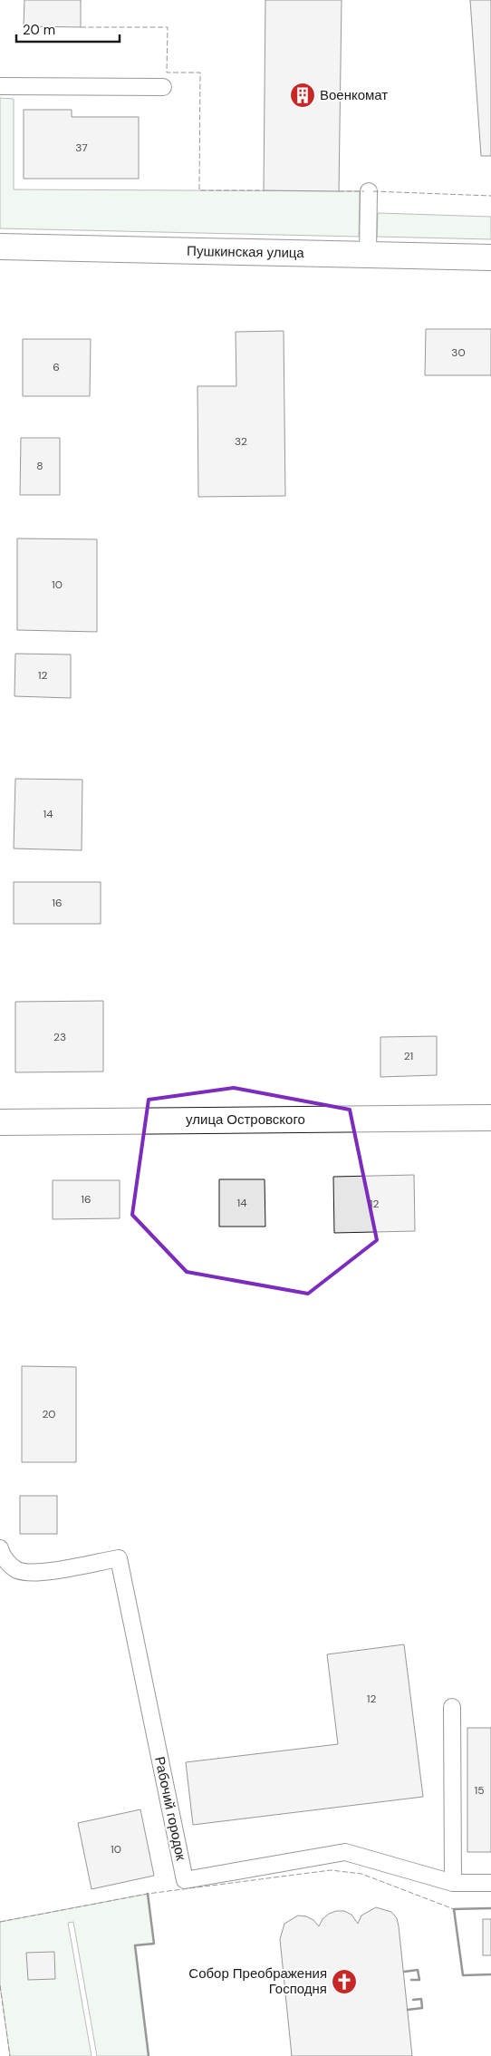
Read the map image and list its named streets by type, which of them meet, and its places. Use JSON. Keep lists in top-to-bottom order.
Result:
{
  "streets": {
    "street": ["Пушкинская улица", "улица Островского"],
    "lane": ["Рабочий городок"]
  },
  "places": {
    "building": ["Военкомат"],
    "church": ["Собор Преображения Господня"]
  },
  "house_numbers": [
    "37",
    "30",
    "6",
    "32",
    "8",
    "10",
    "12",
    "14",
    "16",
    "23",
    "21",
    "16",
    "14",
    "12",
    "20",
    "12",
    "15",
    "10"
  ],
  "scale_bar": "20 m"
}
